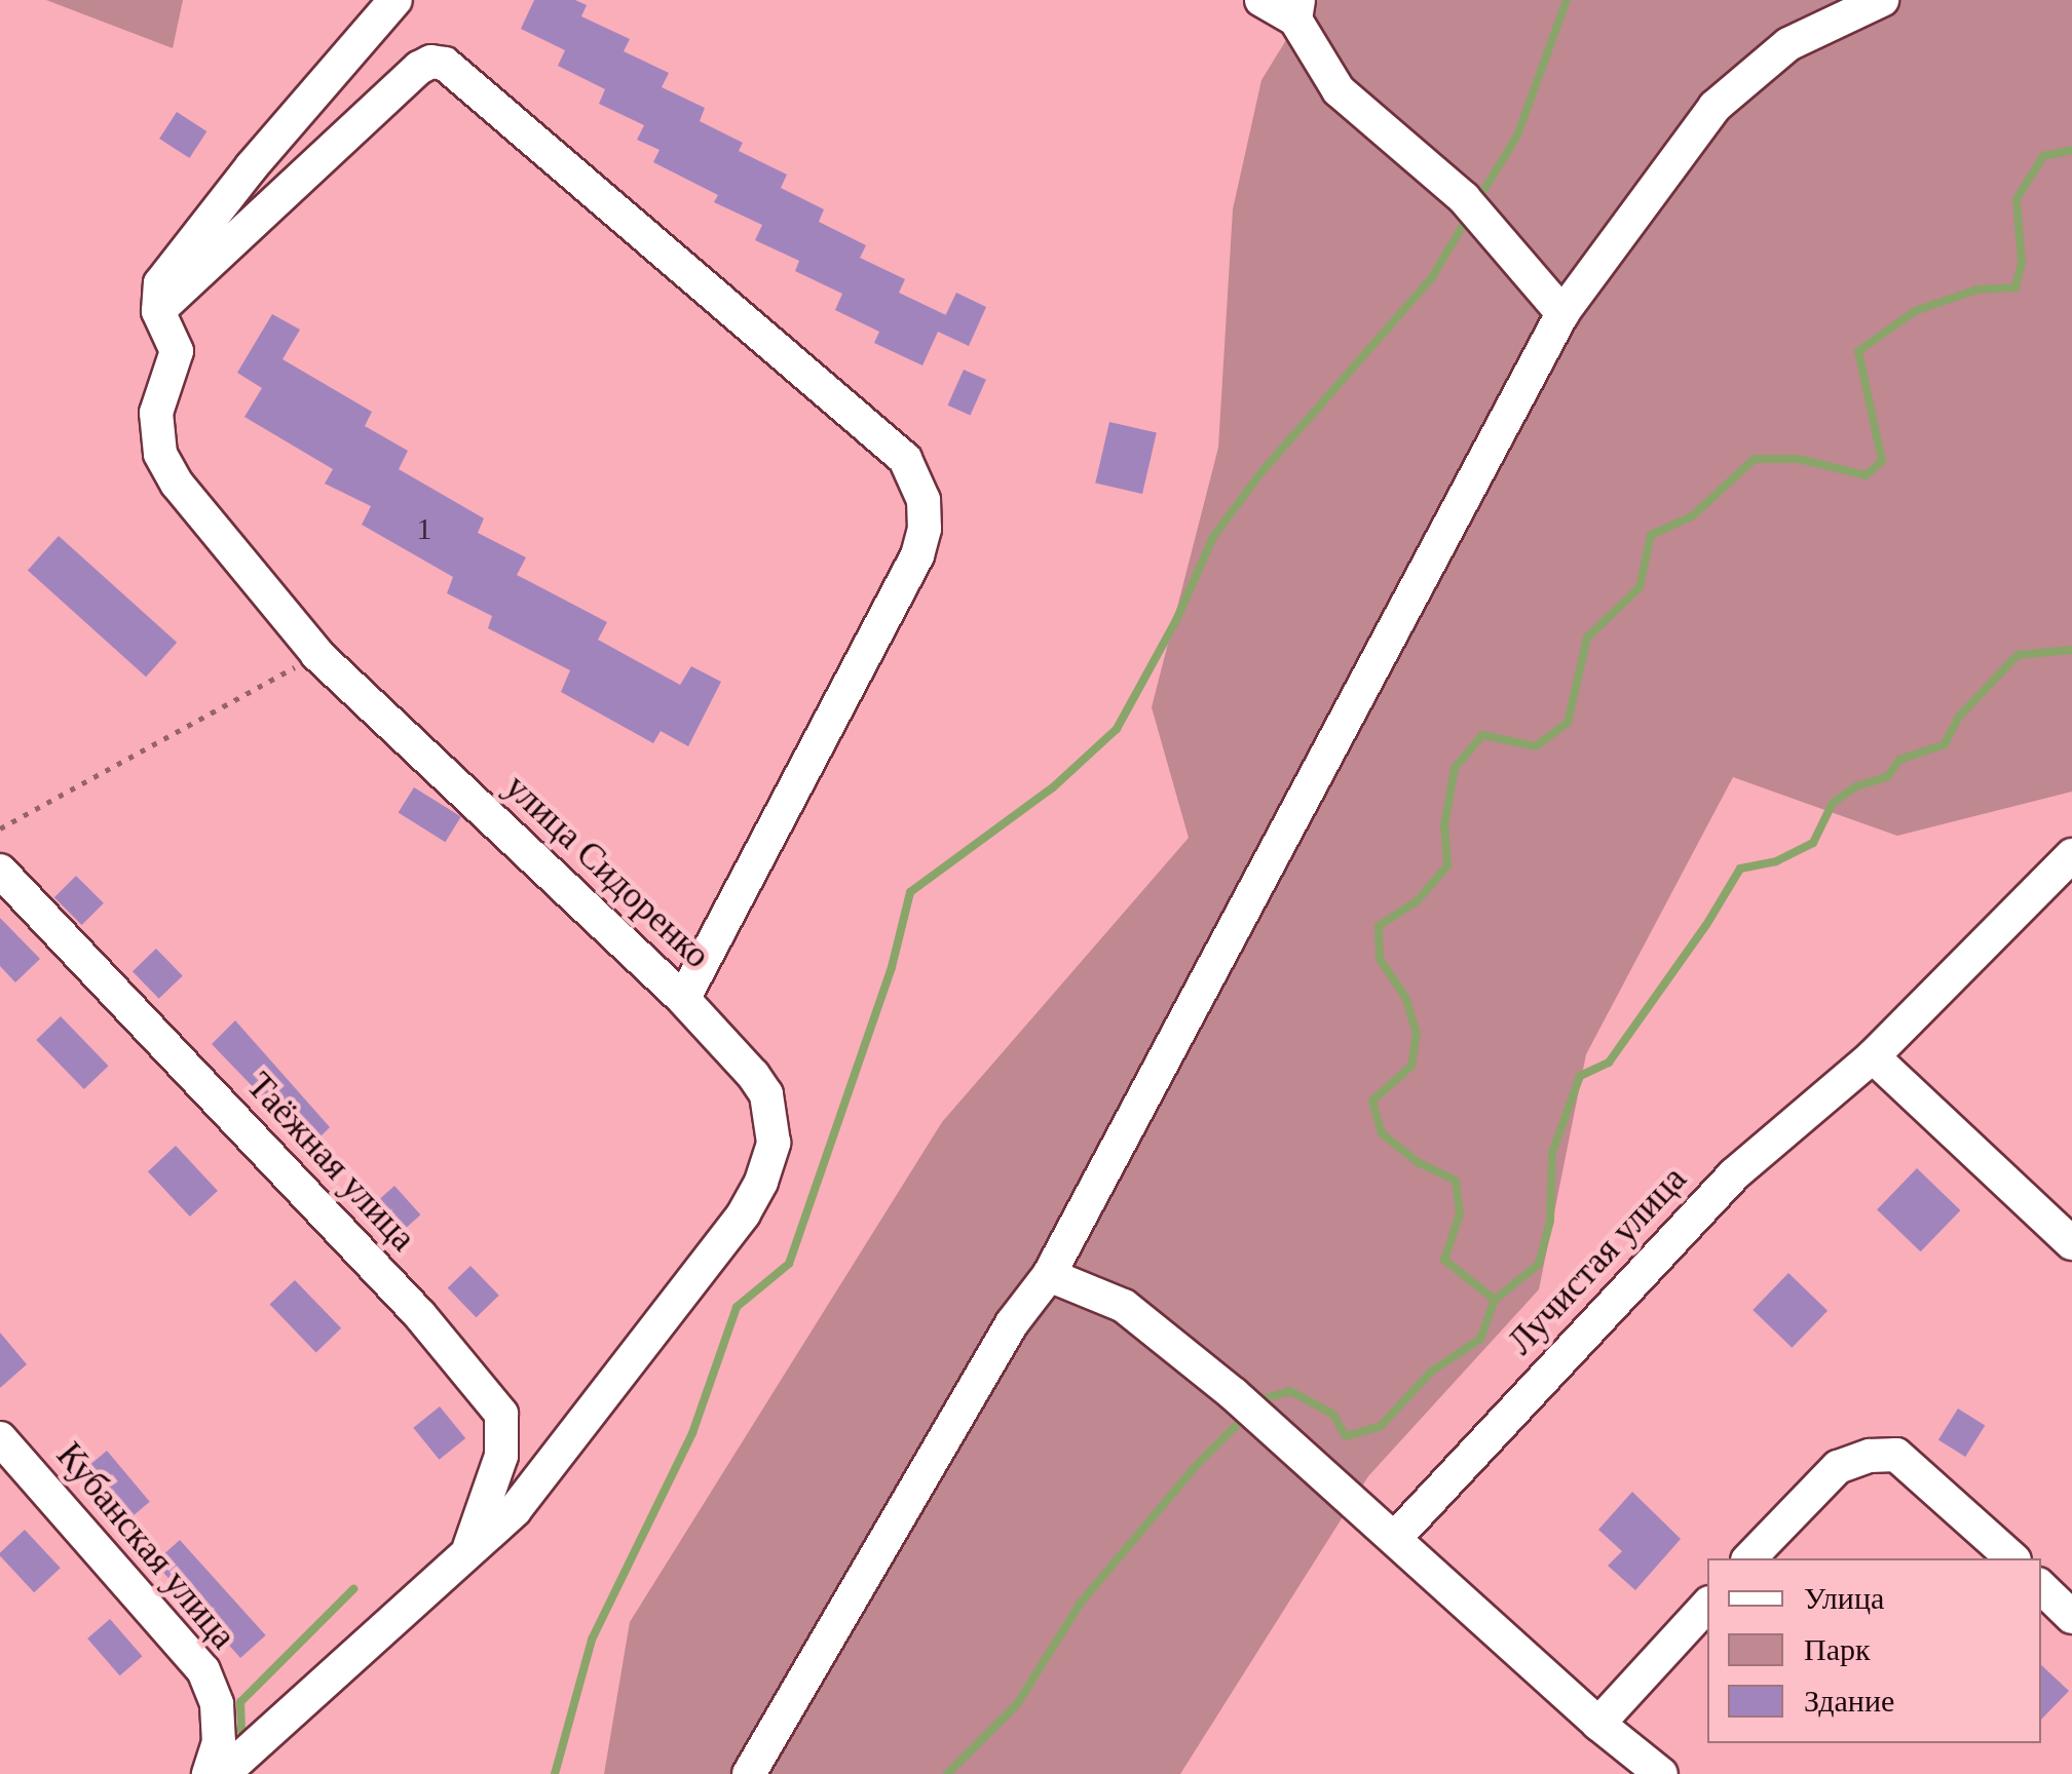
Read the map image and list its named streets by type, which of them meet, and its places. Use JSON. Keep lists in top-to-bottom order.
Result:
{
  "streets": {
    "street": [
      "улица Сидоренко",
      "Таёжная улица",
      "Лучистая улица",
      "Кубанская улица"
    ]
  },
  "crossings": [
    ["улица Сидоренко", "Таёжная улица"]
  ],
  "house_numbers": ["1"],
  "legend": ["Улица", "Парк", "Здание"]
}
